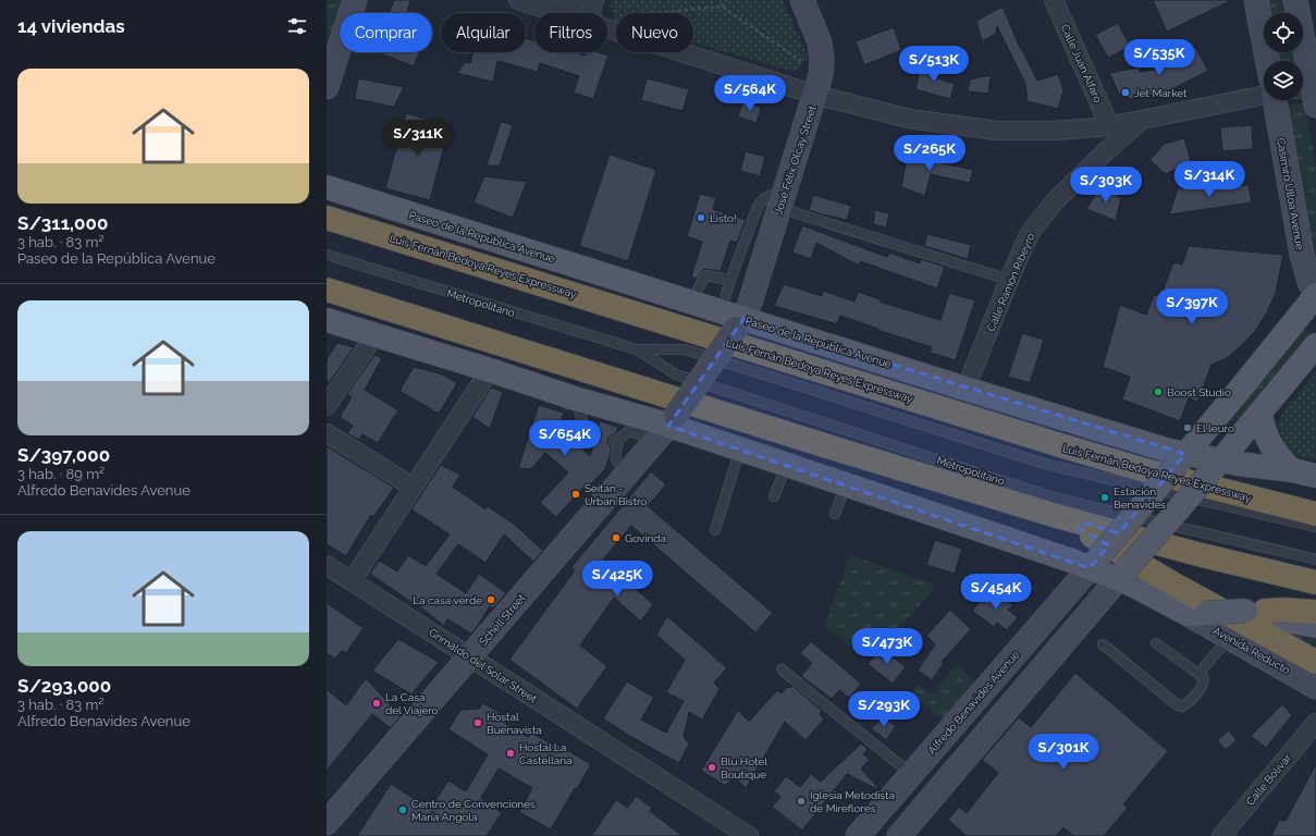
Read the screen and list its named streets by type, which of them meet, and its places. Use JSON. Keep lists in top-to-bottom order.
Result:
{
  "streets": {
    "highway": ["Luis Fernán Bedoya Reyes Expressway"],
    "main road": [
      "José Félix Olcay Street",
      "Casimiro Ulloa Avenue",
      "Paseo de la República Avenue",
      "Schell Street",
      "Avenida Reducto",
      "Alfredo Benavides Avenue"
    ],
    "street": [
      "Calle Juan Alfaro",
      "Calle Ramón Ribeyro",
      "Grimaldo del Solar Street",
      "Calle Bolívar"
    ],
    "lane": ["Metropolitano"]
  },
  "crossings": [
    ["José Félix Olcay Street", "Paseo de la República Avenue"],
    ["José Félix Olcay Street", "Schell Street"],
    ["Paseo de la República Avenue", "Calle Ramón Ribeyro"],
    ["Schell Street", "Grimaldo del Solar Street"]
  ],
  "places": [
    "Jet Market",
    "Listo!",
    "Boost Studio",
    "El leuro",
    "Seitan - Urban Bistro",
    "Estación Benavides",
    "Govinda",
    "La casa verde",
    "La Casa del Viajero",
    "Hostal Buenavista",
    "Hostal La Castellana",
    "Blu Hotel Boutique",
    "Iglesia Metodista de Mireflores",
    "Centro de Convenciones María Angola"
  ],
  "page": {
    "heading": "14 viviendas",
    "chip": [
      "Comprar",
      "Alquilar",
      "Filtros",
      "Nuevo"
    ],
    "price": [
      "S/535K",
      "S/513K",
      "S/564K",
      "S/311K",
      "S/265K",
      "S/314K",
      "S/303K",
      "S/397K",
      "S/654K",
      "S/425K",
      "S/454K",
      "S/473K",
      "S/293K",
      "S/301K"
    ],
    "list": [
      {
        "name": "S/311,000",
        "note": "3 hab. · 83 m² · Paseo de la República Avenue"
      },
      {
        "name": "S/397,000",
        "note": "3 hab. · 89 m² · Alfredo Benavides Avenue"
      },
      {
        "name": "S/293,000",
        "note": "3 hab. · 83 m² · Alfredo Benavides Avenue"
      }
    ]
  }
}
